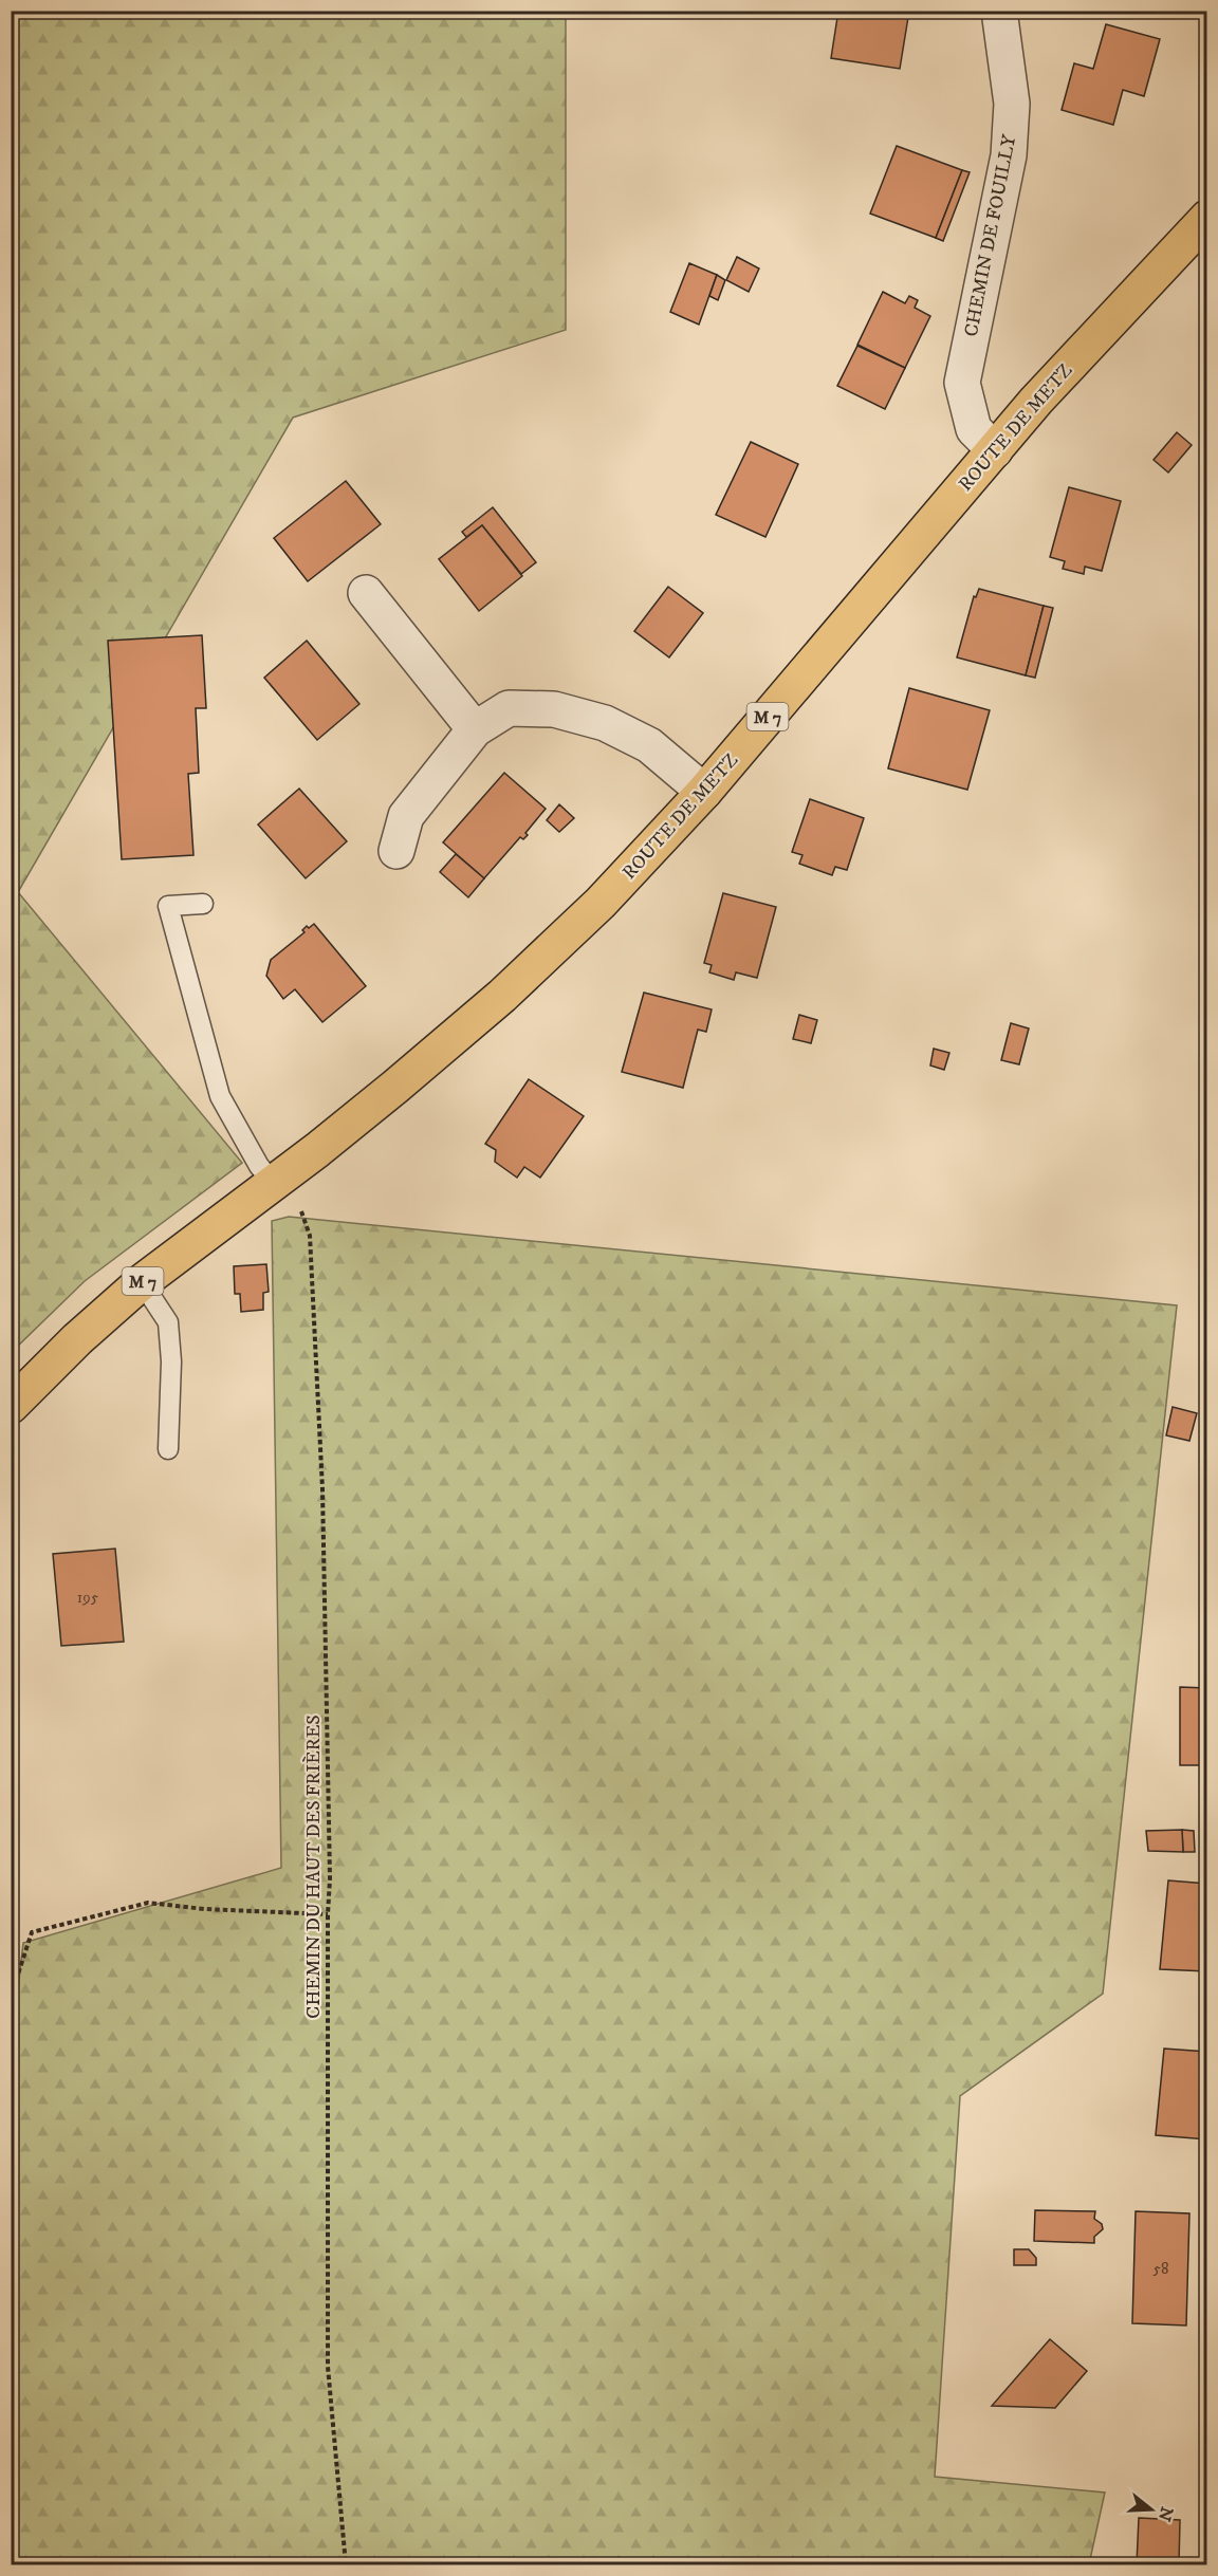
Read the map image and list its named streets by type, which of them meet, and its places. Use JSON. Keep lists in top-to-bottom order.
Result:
{
  "streets": {
    "main road": ["ROUTE DE METZ", "M 7"],
    "street": ["CHEMIN DE FOUILLY"],
    "path": ["CHEMIN DU HAUT DES FRIÈRES"]
  },
  "crossings": [
    ["CHEMIN DE FOUILLY", "ROUTE DE METZ"],
    ["ROUTE DE METZ", "M 7"],
    ["ROUTE DE METZ", "CHEMIN DU HAUT DES FRIÈRES"],
    ["M 7", "CHEMIN DU HAUT DES FRIÈRES"]
  ],
  "house_numbers": ["195", "58"],
  "north": "right"
}
